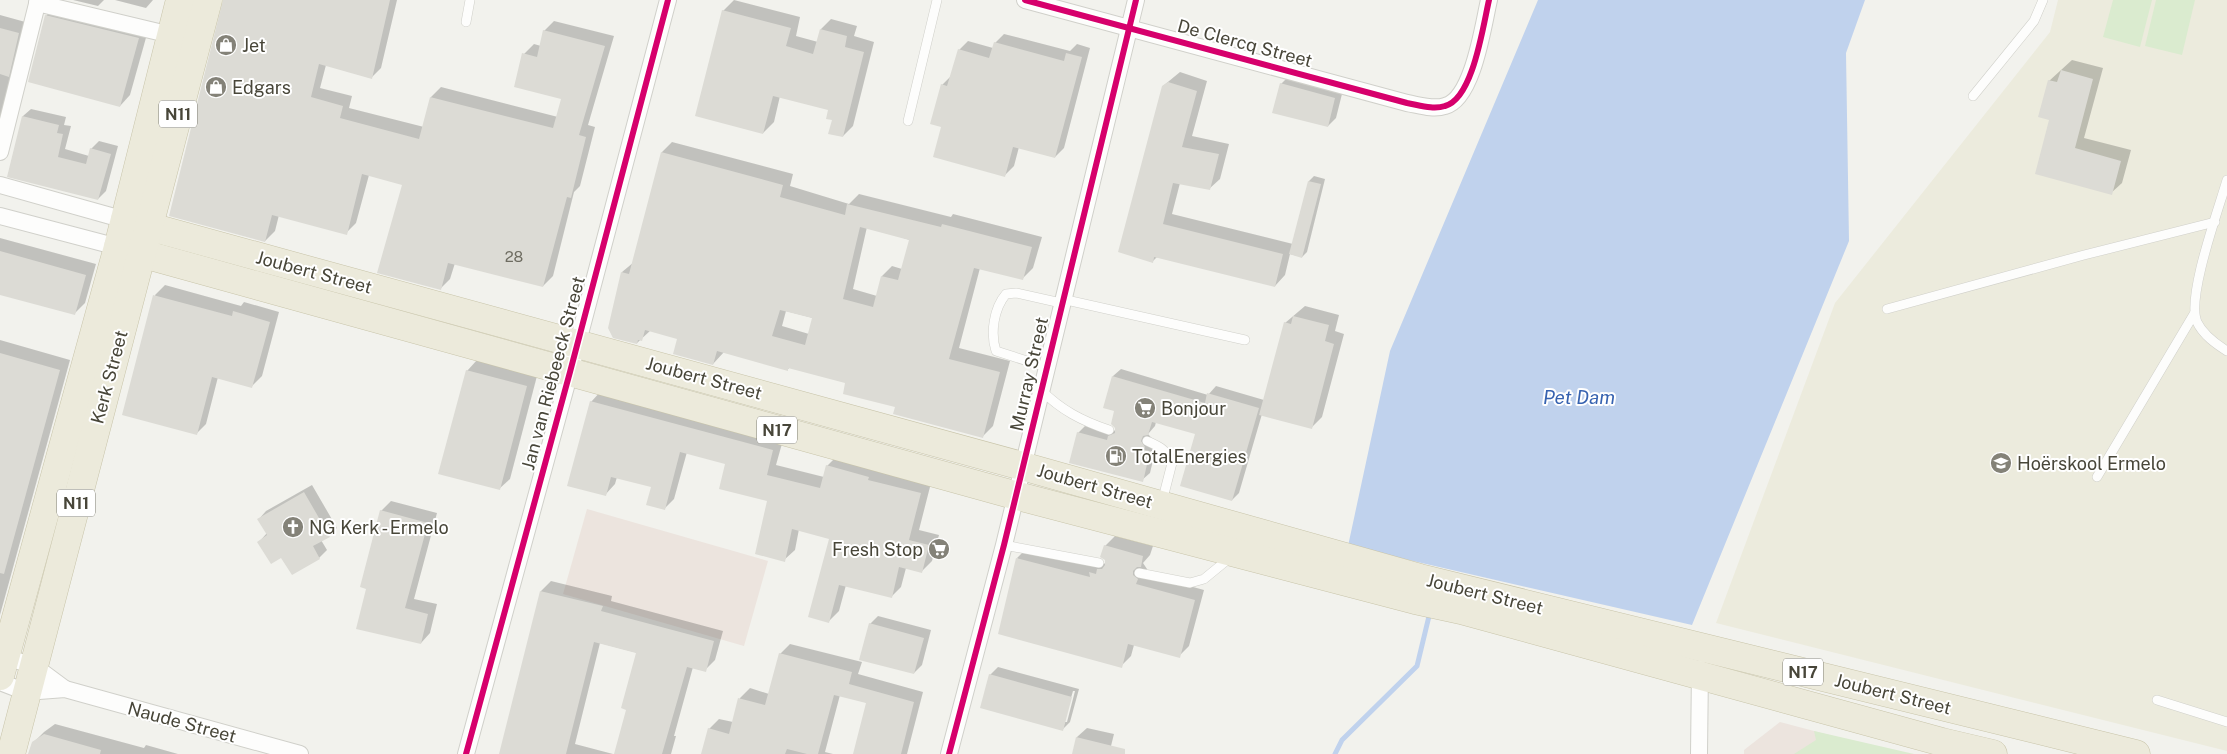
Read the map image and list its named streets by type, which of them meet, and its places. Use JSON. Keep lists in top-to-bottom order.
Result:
{
  "streets": {
    "highway": [
      "N11",
      "Joubert Street",
      "Kerk Street",
      "N17"
    ],
    "street": [
      "De Clercq Street",
      "Jan van Riebeeck Street",
      "Murray Street",
      "Naude Street"
    ]
  },
  "crossings": [
    ["De Clercq Street", "Murray Street"],
    ["Joubert Street", "Jan van Riebeeck Street"],
    ["Joubert Street", "Murray Street"],
    ["Joubert Street", "Kerk Street"],
    ["Kerk Street", "Naude Street"]
  ],
  "water": ["Pet Dam"],
  "places": {
    "shop": ["Jet", "Edgars"],
    "supermarket": ["Bonjour", "Fresh Stop"],
    "fuel station": ["TotalEnergies"],
    "school or university": ["Hoërskool Ermelo"],
    "church": ["NG Kerk - Ermelo"]
  },
  "house_numbers": ["28"]
}
